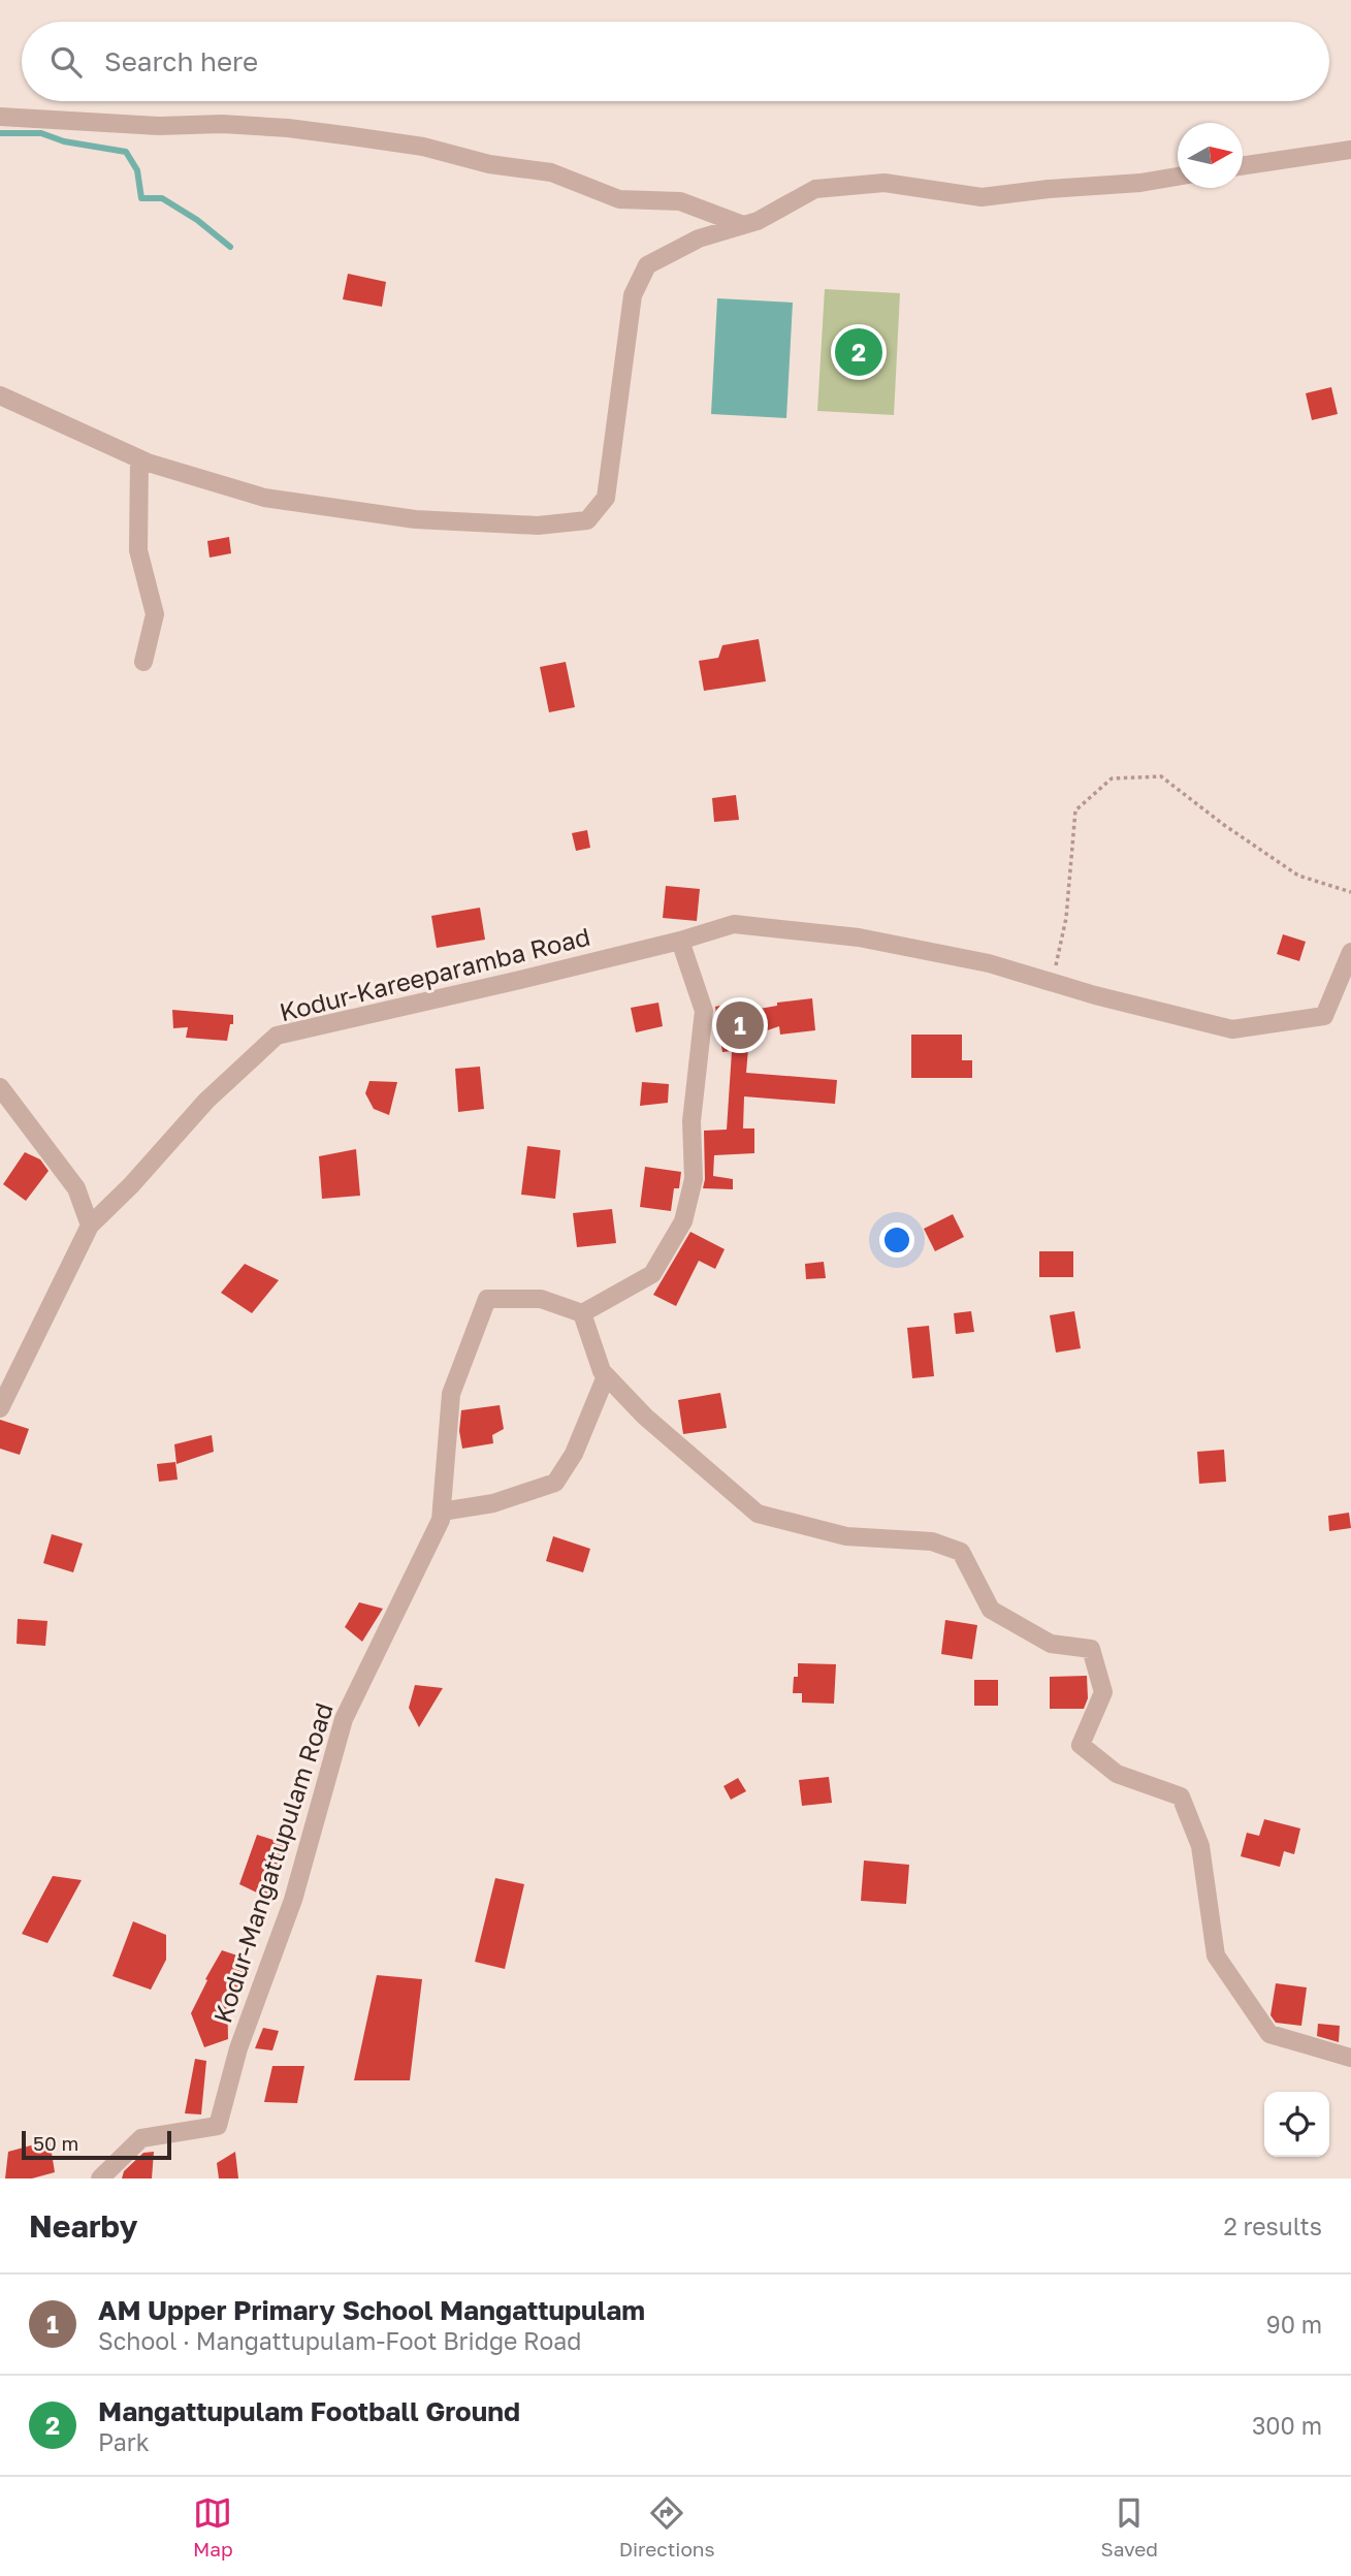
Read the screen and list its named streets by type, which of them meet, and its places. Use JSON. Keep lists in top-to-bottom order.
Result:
{
  "streets": {
    "street": ["Kodur-Kareeparamba Road", "Kodur-Mangattupulam Road"]
  },
  "scale_bar": "50 m",
  "north": "right",
  "page": {
    "search": "Search here",
    "pins": ["2", "1"],
    "scale": "50 m",
    "heading": ["Nearby", "2 results"],
    "list": [
      {
        "mark": "1",
        "name": "AM Upper Primary School Mangattupulam",
        "note": "School · Mangattupulam-Foot Bridge Road",
        "value": "90 m"
      },
      {
        "mark": "2",
        "name": "Mangattupulam Football Ground",
        "note": "Park",
        "value": "300 m"
      }
    ],
    "nav": ["Map", "Directions", "Saved"]
  }
}
